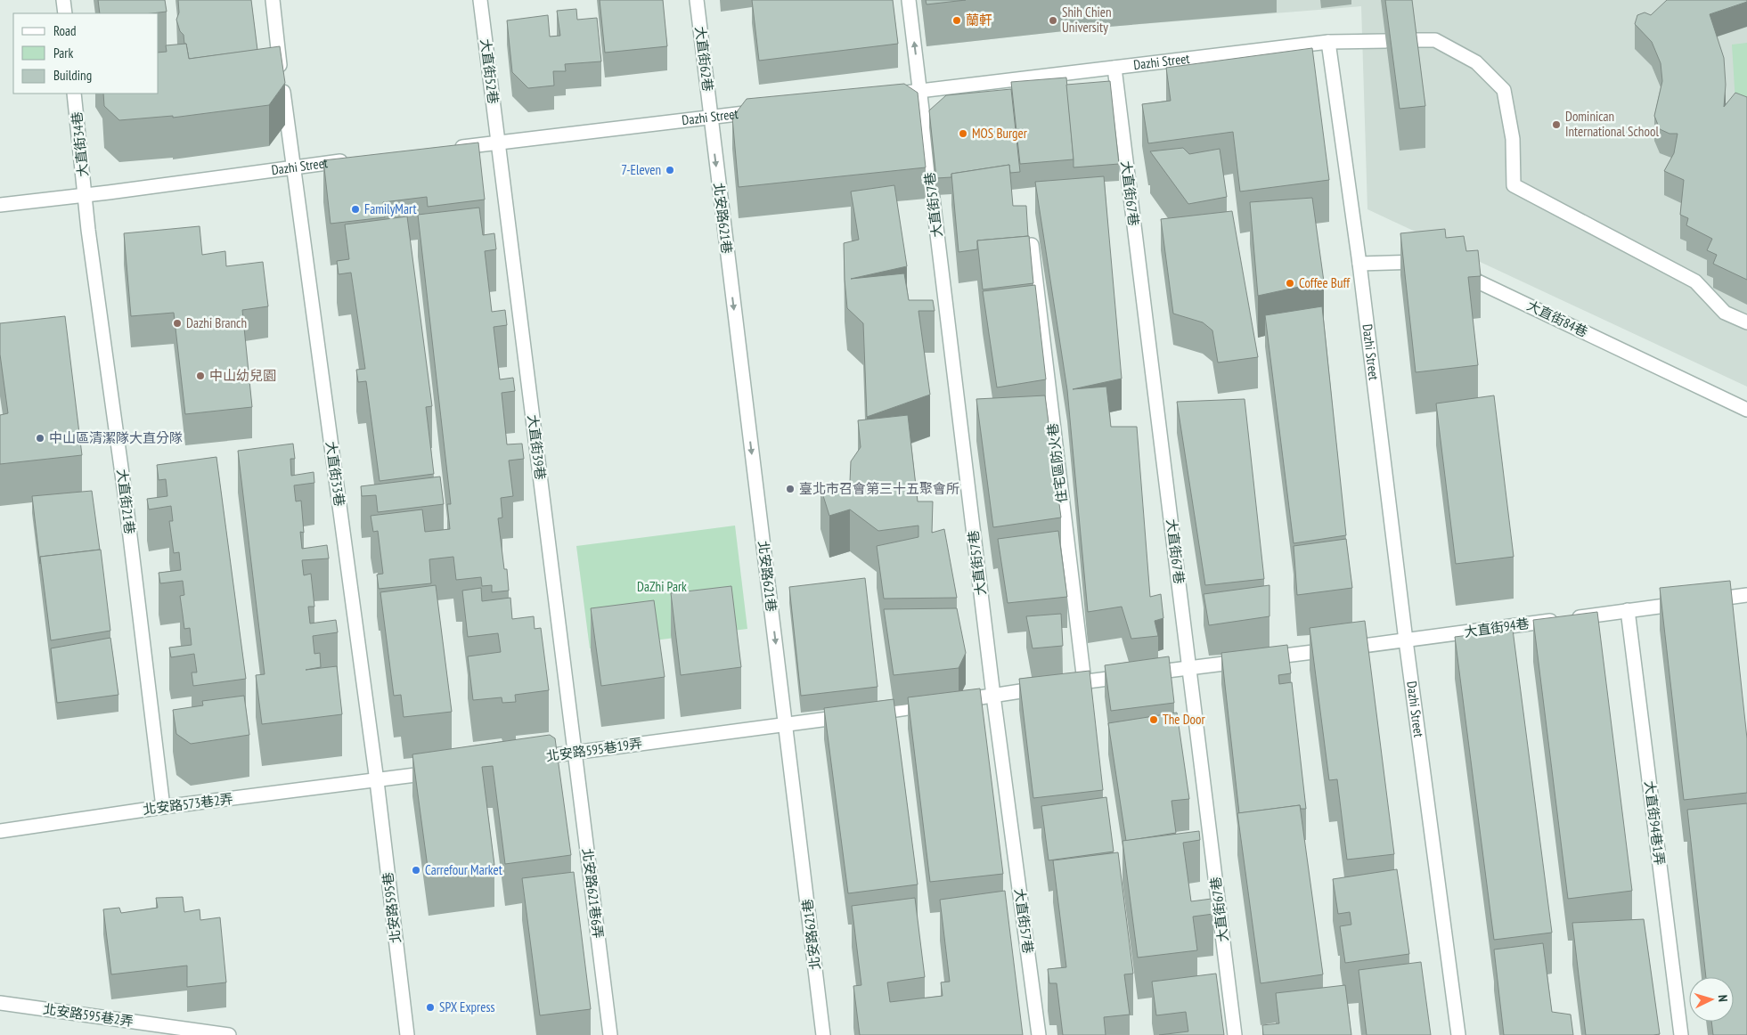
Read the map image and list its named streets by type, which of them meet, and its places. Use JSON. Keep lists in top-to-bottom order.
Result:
{
  "streets": {
    "street": [
      "大直街62巷",
      "Dazhi Street",
      "大直街52巷",
      "大直街34巷",
      "大直街67巷",
      "大直街57巷",
      "北安路621巷",
      "大直街84巷",
      "大直街39巷",
      "住宅區防火巷",
      "大直街33巷",
      "大直街21巷",
      "大直街94巷",
      "北安路595巷19弄",
      "北安路573巷2弄",
      "大直街94巷1弄",
      "北安路621巷6弄",
      "北安路595巷",
      "北安路595巷2弄"
    ]
  },
  "crossings": [
    ["大直街62巷", "Dazhi Street"],
    ["大直街62巷", "北安路621巷"],
    ["Dazhi Street", "大直街52巷"],
    ["Dazhi Street", "大直街34巷"],
    ["Dazhi Street", "大直街67巷"],
    ["Dazhi Street", "大直街57巷"],
    ["Dazhi Street", "北安路621巷"],
    ["Dazhi Street", "大直街39巷"],
    ["Dazhi Street", "大直街33巷"],
    ["Dazhi Street", "大直街21巷"],
    ["Dazhi Street", "大直街94巷"],
    ["大直街52巷", "大直街39巷"],
    ["大直街34巷", "大直街21巷"],
    ["大直街67巷", "大直街94巷"],
    ["大直街57巷", "北安路595巷19弄"],
    ["北安路621巷", "北安路595巷19弄"],
    ["大直街39巷", "北安路595巷19弄"],
    ["大直街39巷", "北安路621巷6弄"],
    ["住宅區防火巷", "大直街94巷"],
    ["住宅區防火巷", "北安路595巷19弄"],
    ["大直街33巷", "北安路573巷2弄"],
    ["大直街33巷", "北安路595巷"],
    ["大直街21巷", "北安路573巷2弄"],
    ["大直街94巷", "北安路595巷19弄"],
    ["大直街94巷", "大直街94巷1弄"],
    ["北安路595巷19弄", "北安路621巷6弄"],
    ["北安路573巷2弄", "北安路595巷"]
  ],
  "one_way": ["北安路621巷"],
  "parks": ["DaZhi Park"],
  "places": [
    "蘭軒",
    "Shih Chien University",
    "Dominican International School",
    "MOS Burger",
    "7-Eleven",
    "FamilyMart",
    "Coffee Buff",
    "Dazhi Branch",
    "中山幼兒園",
    "中山區清潔隊大直分隊",
    "臺北市召會第三十五聚會所",
    "The Door",
    "Carrefour Market",
    "SPX Express"
  ],
  "legend": ["Road", "Park", "Building"],
  "north": "right"
}
